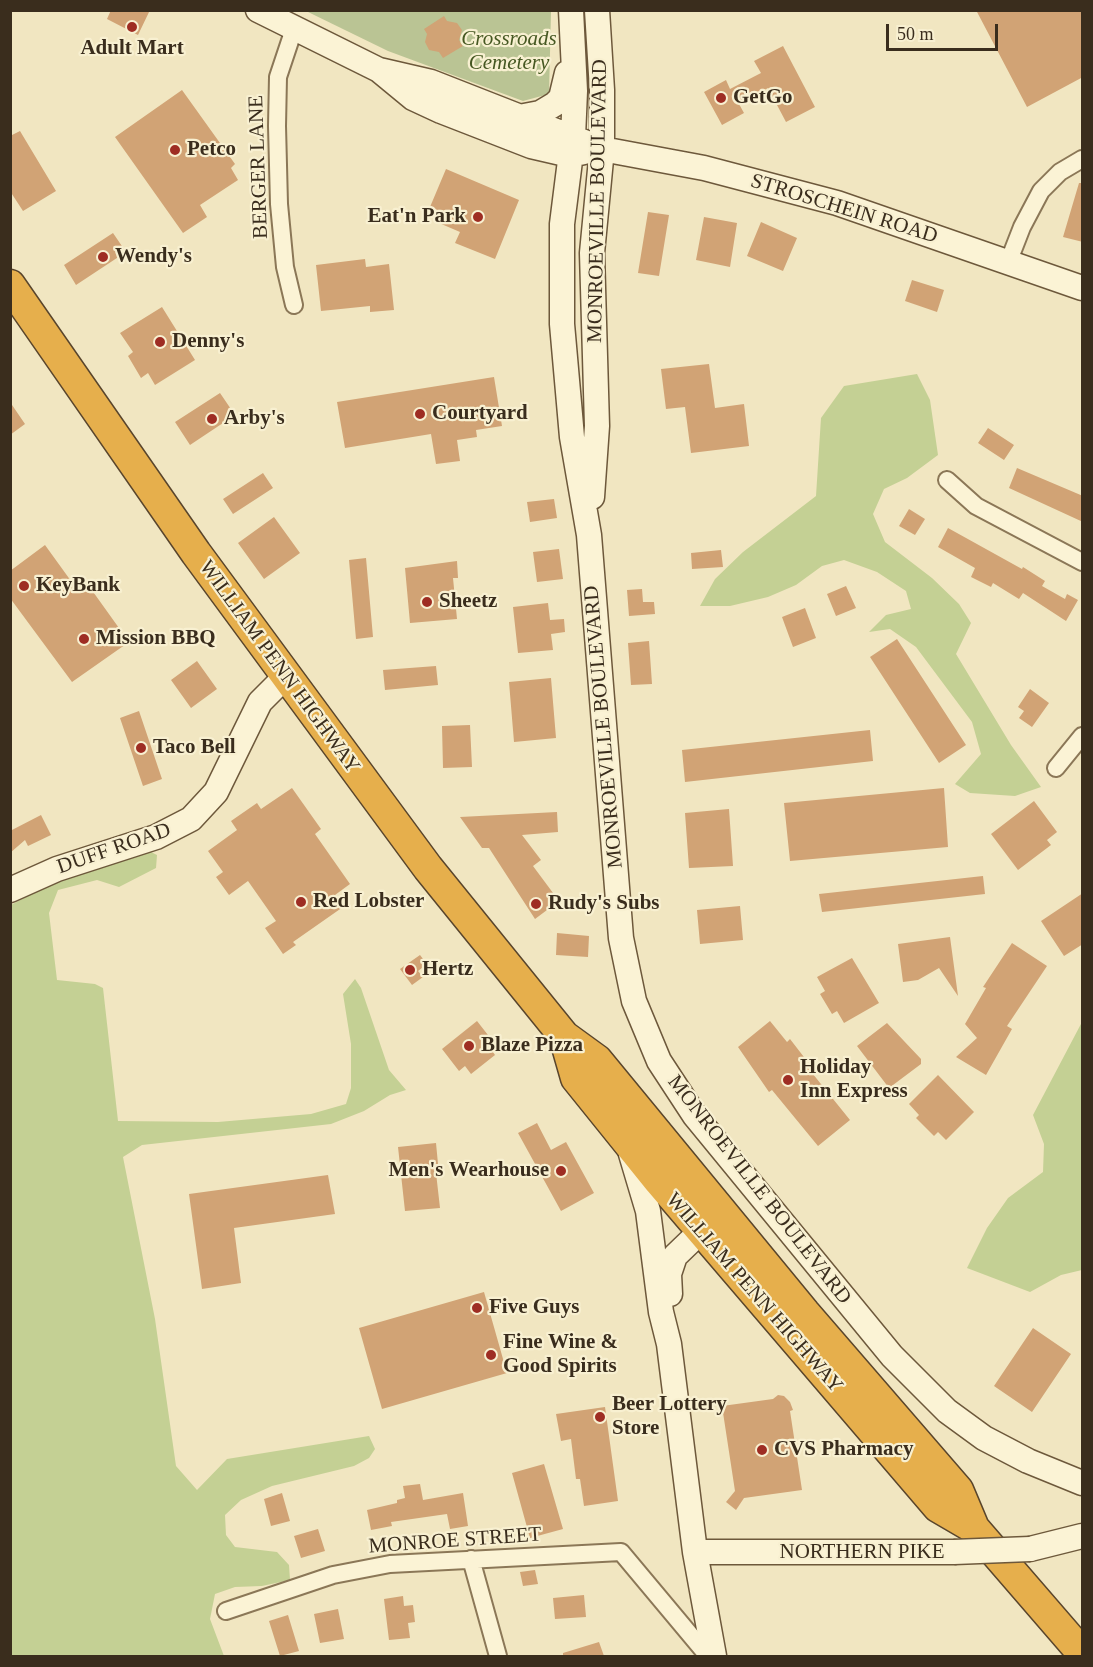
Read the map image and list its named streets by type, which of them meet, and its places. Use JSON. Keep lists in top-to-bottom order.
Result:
{
  "streets": {
    "highway": ["WILLIAM PENN HIGHWAY"],
    "main road": [
      "MONROEVILLE BOULEVARD",
      "STROSCHEIN ROAD",
      "DUFF ROAD",
      "NORTHERN PIKE"
    ],
    "street": ["BERGER LANE", "MONROE STREET"]
  },
  "crossings": [
    ["BERGER LANE", "STROSCHEIN ROAD"],
    ["MONROEVILLE BOULEVARD", "STROSCHEIN ROAD"],
    ["WILLIAM PENN HIGHWAY", "DUFF ROAD"]
  ],
  "parks": ["Crossroads Cemetery"],
  "places": [
    "Adult Mart",
    "GetGo",
    "Petco",
    "Eat'n Park",
    "Wendy's",
    "Denny's",
    "Courtyard",
    "Arby's",
    "KeyBank",
    "Sheetz",
    "Mission BBQ",
    "Taco Bell",
    "Red Lobster",
    "Rudy's Subs",
    "Hertz",
    "Blaze Pizza",
    "Holiday Inn Express",
    "Men's Wearhouse",
    "Five Guys",
    "Fine Wine & Good Spirits",
    "Beer Lottery Store",
    "CVS Pharmacy"
  ],
  "scale_bar": "50 m"
}
